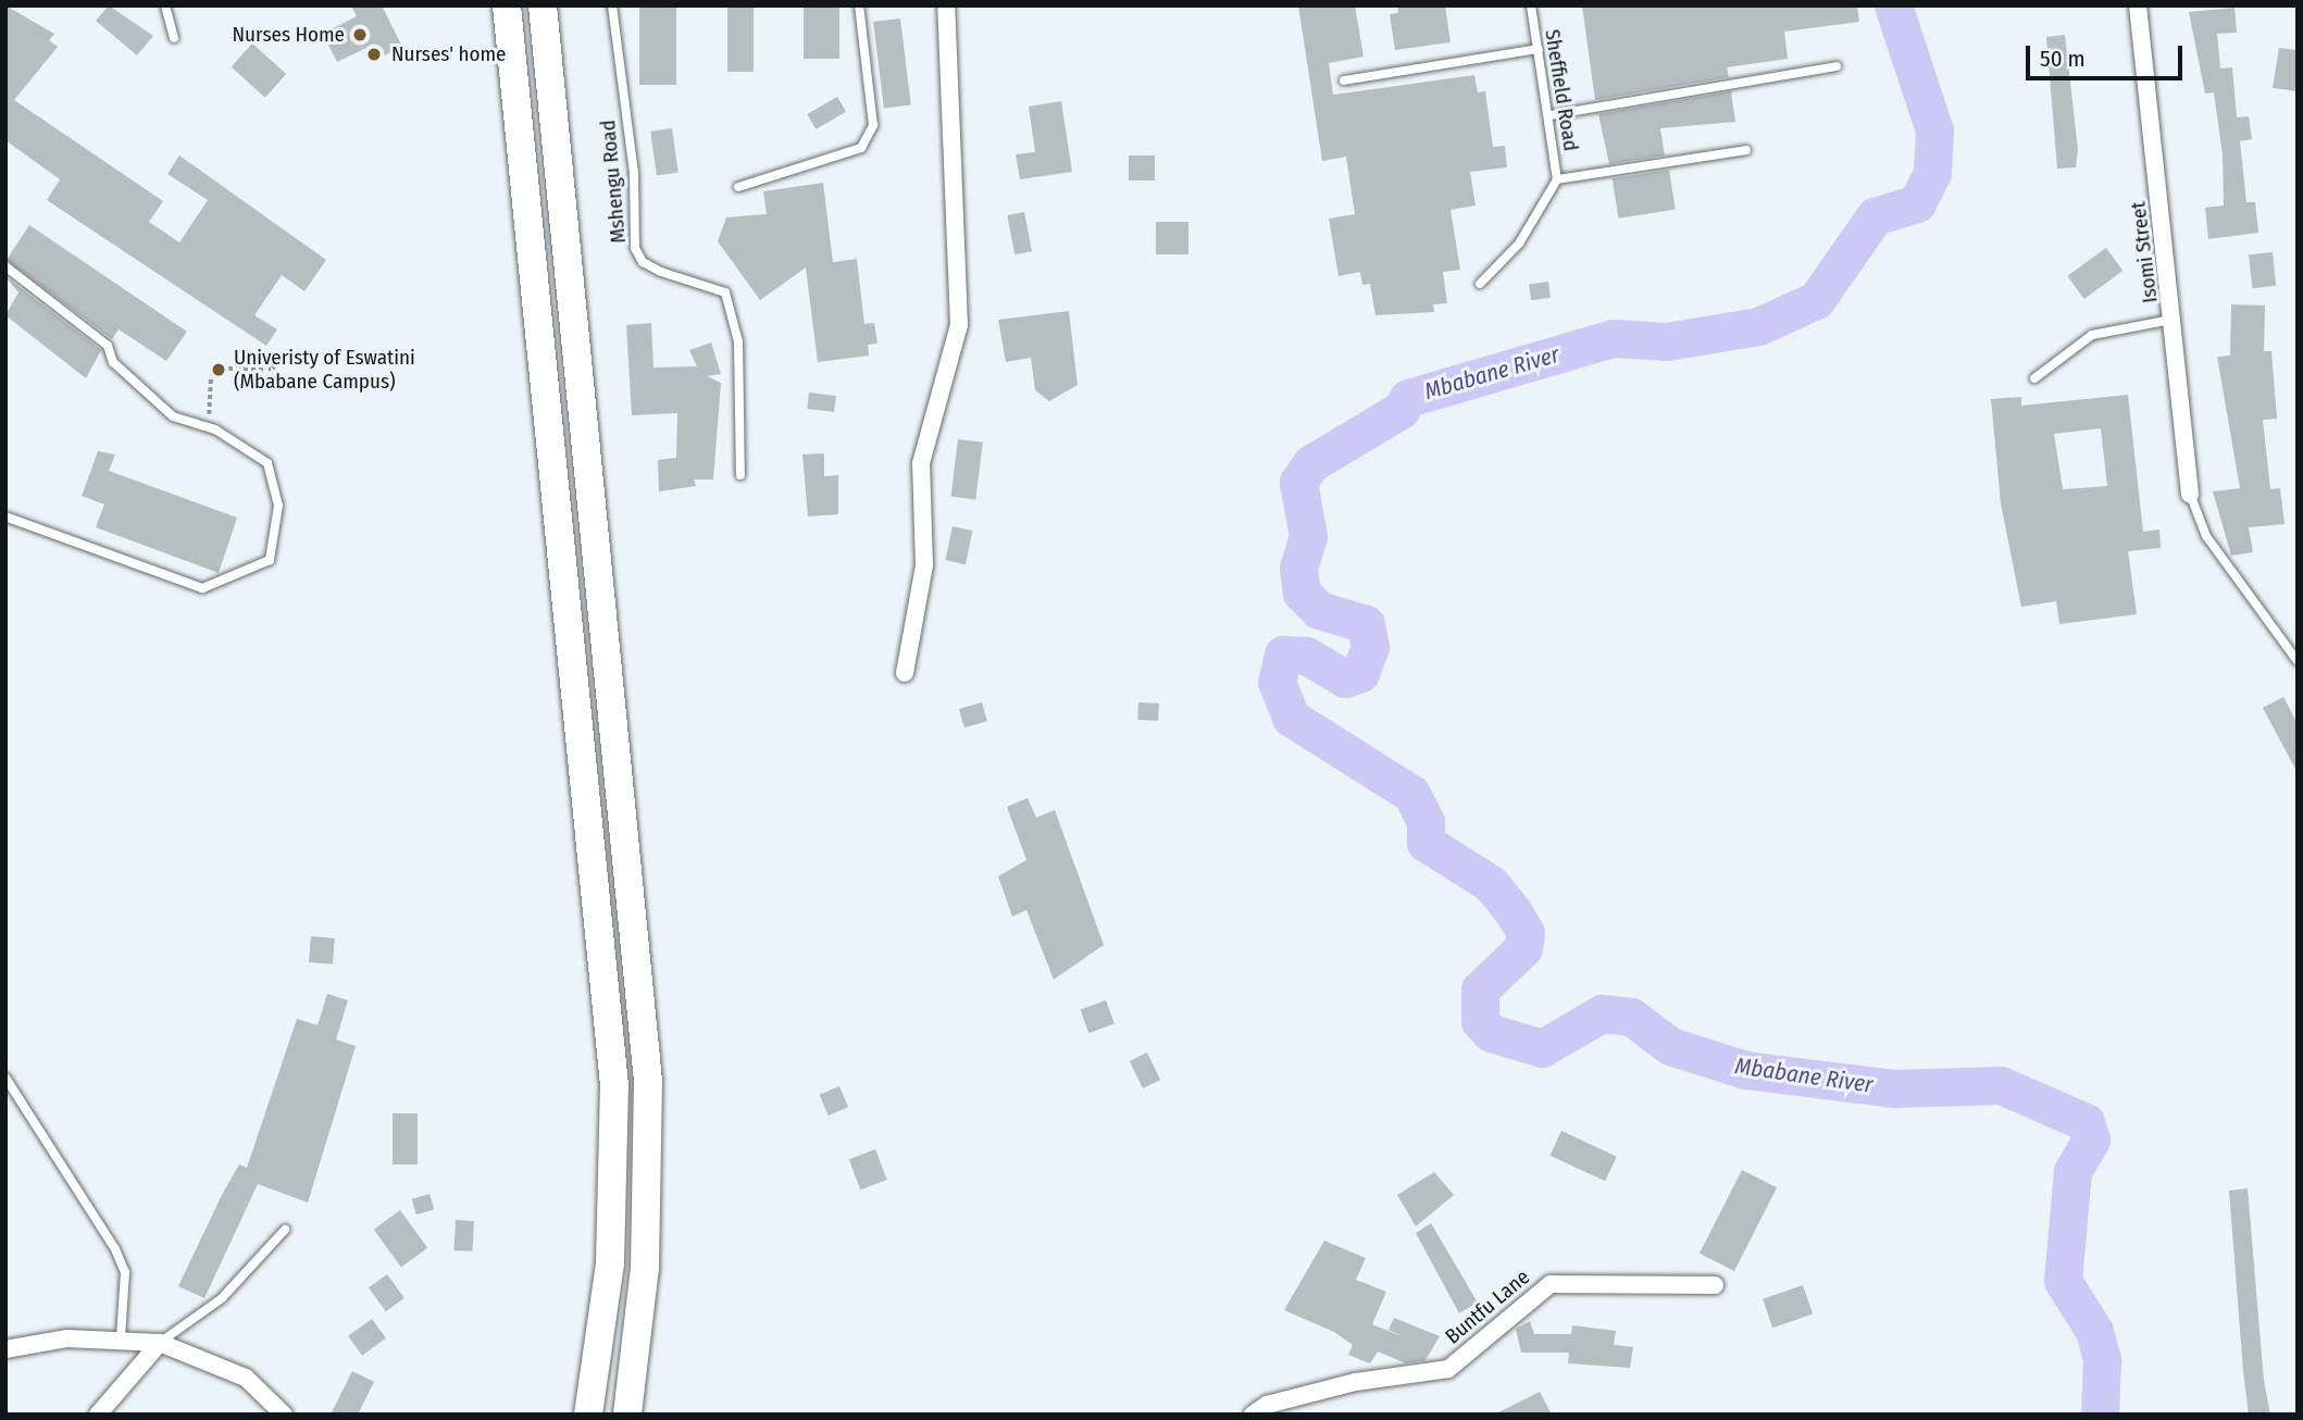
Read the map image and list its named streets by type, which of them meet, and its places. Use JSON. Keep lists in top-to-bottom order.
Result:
{
  "streets": {
    "street": ["Isomi Street", "Buntfu Lane"],
    "lane": ["Sheffield Road", "Mshengu Road"]
  },
  "water": ["Mbabane River"],
  "places": ["Nurses Home", "Nurses' home", "Univeristy of Eswatini (Mbabane Campus)"],
  "scale_bar": "50 m"
}
